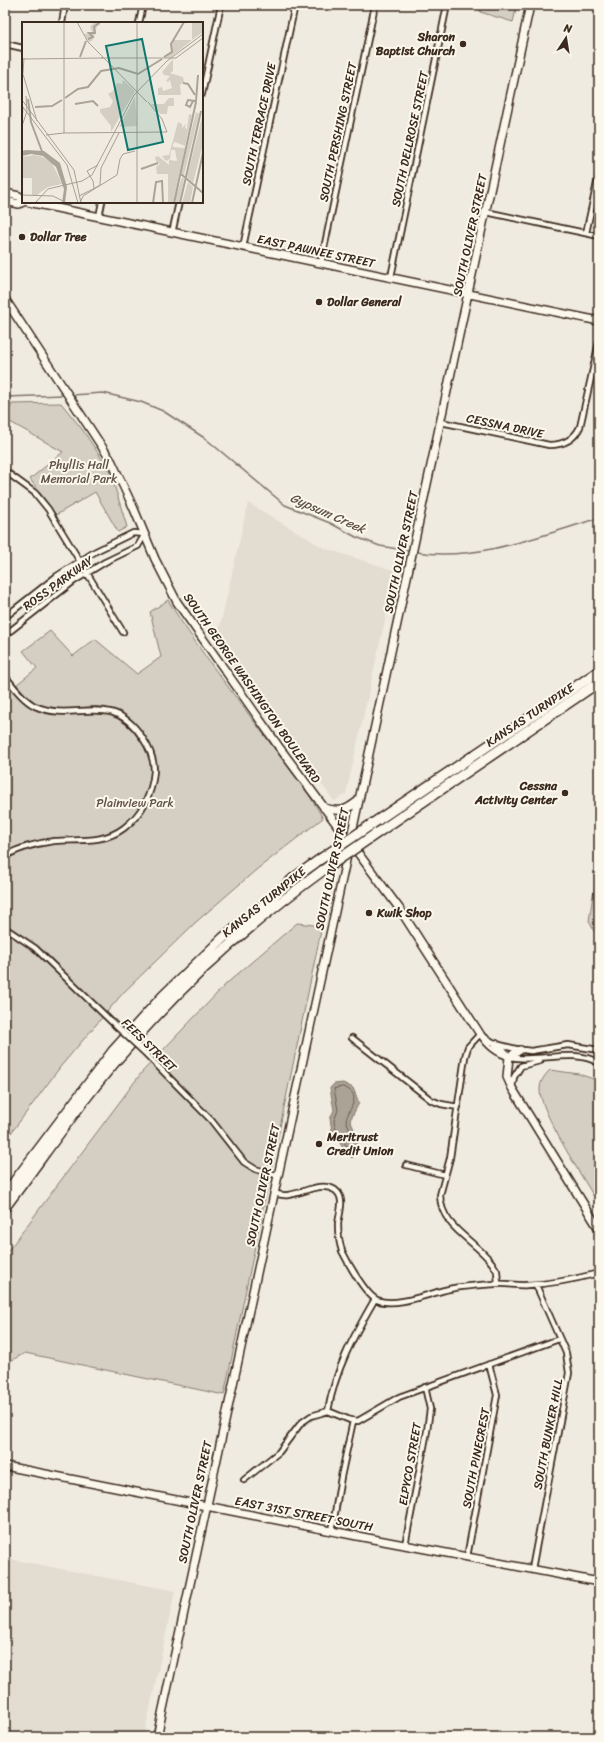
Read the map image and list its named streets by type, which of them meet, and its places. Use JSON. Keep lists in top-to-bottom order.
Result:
{
  "streets": {
    "highway": ["KANSAS TURNPIKE"],
    "main road": [
      "SOUTH OLIVER STREET",
      "EAST PAWNEE STREET",
      "SOUTH GEORGE WASHINGTON BOULEVARD",
      "EAST 31ST STREET SOUTH"
    ],
    "street": [
      "SOUTH TERRACE DRIVE",
      "SOUTH PERSHING STREET",
      "SOUTH DELLROSE STREET",
      "CESSNA DRIVE",
      "ROSS PARKWAY",
      "FEES STREET",
      "SOUTH BUNKER HILL",
      "SOUTH PINECREST",
      "ELPYCO STREET"
    ]
  },
  "crossings": [
    ["SOUTH TERRACE DRIVE", "EAST PAWNEE STREET"],
    ["SOUTH PERSHING STREET", "EAST PAWNEE STREET"],
    ["SOUTH DELLROSE STREET", "EAST PAWNEE STREET"],
    ["SOUTH OLIVER STREET", "EAST PAWNEE STREET"],
    ["SOUTH OLIVER STREET", "CESSNA DRIVE"],
    ["SOUTH OLIVER STREET", "SOUTH GEORGE WASHINGTON BOULEVARD"],
    ["SOUTH OLIVER STREET", "FEES STREET"],
    ["SOUTH OLIVER STREET", "EAST 31ST STREET SOUTH"],
    ["ROSS PARKWAY", "SOUTH GEORGE WASHINGTON BOULEVARD"],
    ["SOUTH BUNKER HILL", "EAST 31ST STREET SOUTH"],
    ["SOUTH PINECREST", "EAST 31ST STREET SOUTH"],
    ["ELPYCO STREET", "EAST 31ST STREET SOUTH"]
  ],
  "water": ["Gypsum Creek"],
  "parks": ["Phyllis Hall Memorial Park", "Plainview Park"],
  "places": [
    "Sharon Baptist Church",
    "Dollar Tree",
    "Dollar General",
    "Cessna Activity Center",
    "Kwik Shop",
    "Meritrust Credit Union"
  ],
  "north": "top"
}
